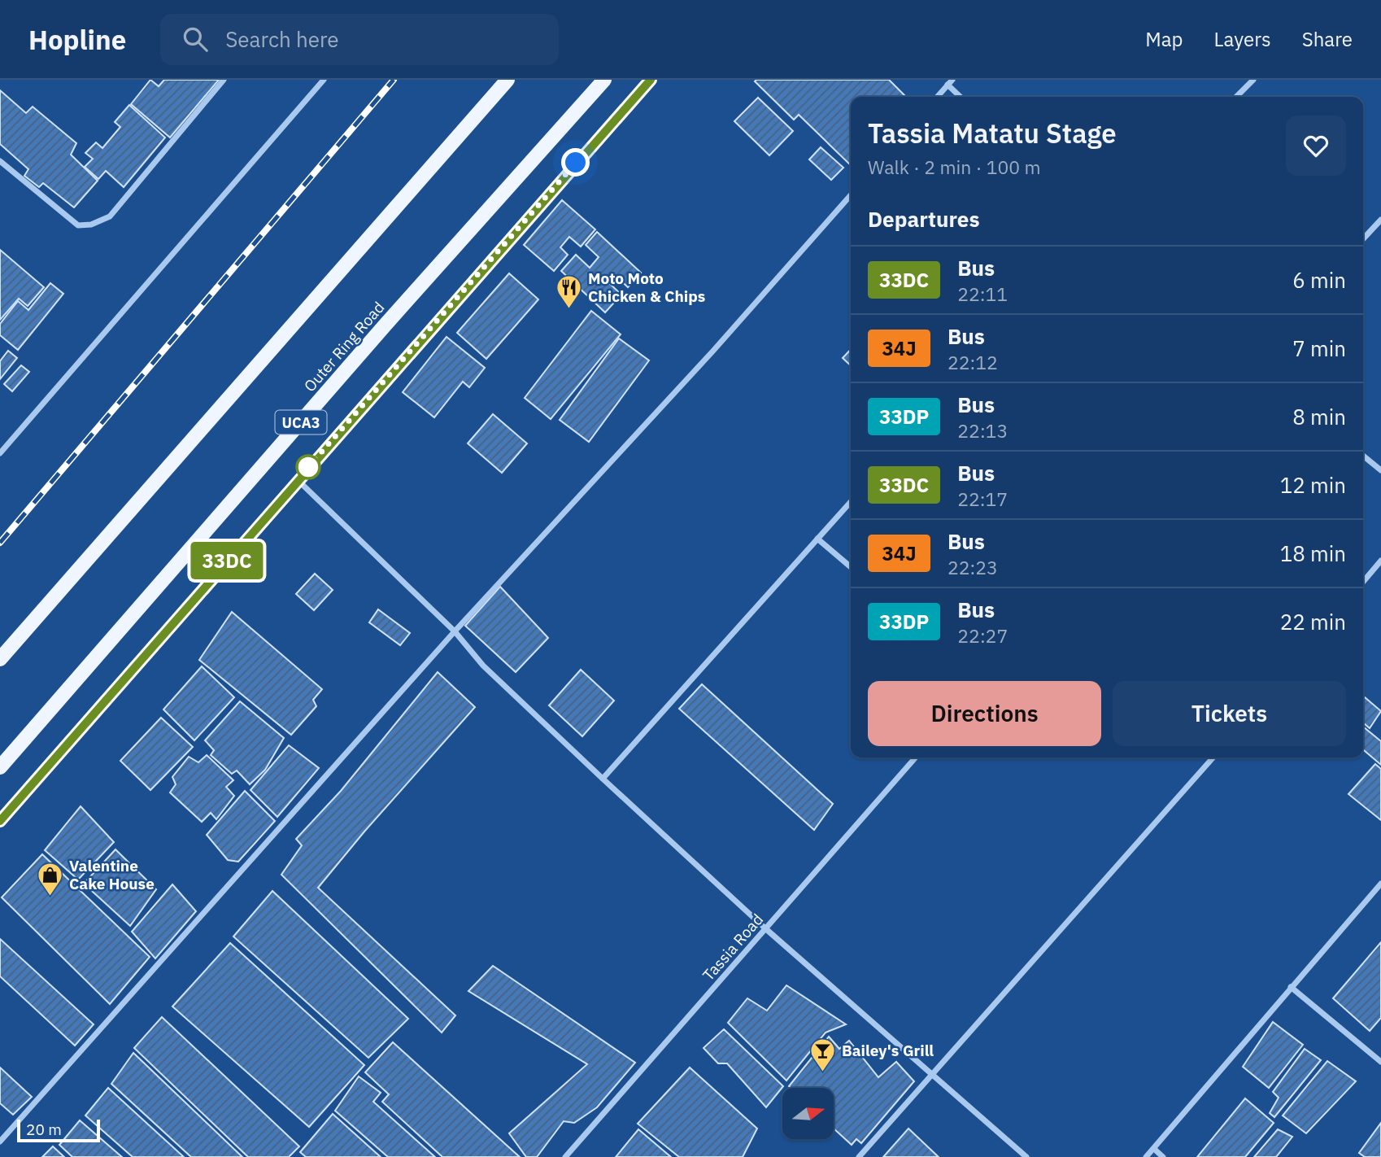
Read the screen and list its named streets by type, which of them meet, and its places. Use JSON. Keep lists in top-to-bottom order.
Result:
{
  "streets": {
    "main road": ["Outer Ring Road", "UCA3"],
    "street": ["Tassia Road"]
  },
  "places": {
    "restaurant": ["Moto Moto Chicken & Chips"],
    "shop": ["Valentine Cake House"],
    "bar": ["Bailey's Grill"]
  },
  "lines": ["bus line 33DC"],
  "scale_bar": "20 m",
  "north": "right",
  "page": {
    "header": "Hopline",
    "search": "Search here",
    "nav": ["Map", "Layers", "Share"],
    "on_map": "33DC",
    "heading": [
      ["Tassia Matatu Stage", "Walk · 2 min · 100 m"],
      "Departures"
    ],
    "list": [
      {
        "mark": "33DC",
        "name": "Bus",
        "note": "22:11",
        "value": "6 min"
      },
      {
        "mark": "34J",
        "name": "Bus",
        "note": "22:12",
        "value": "7 min"
      },
      {
        "mark": "33DP",
        "name": "Bus",
        "note": "22:13",
        "value": "8 min"
      },
      {
        "mark": "33DC",
        "name": "Bus",
        "note": "22:17",
        "value": "12 min"
      },
      {
        "mark": "34J",
        "name": "Bus",
        "note": "22:23",
        "value": "18 min"
      },
      {
        "mark": "33DP",
        "name": "Bus",
        "note": "22:27",
        "value": "22 min"
      }
    ],
    "buttons": ["Directions", "Tickets"],
    "scale": "20 m"
  }
}
